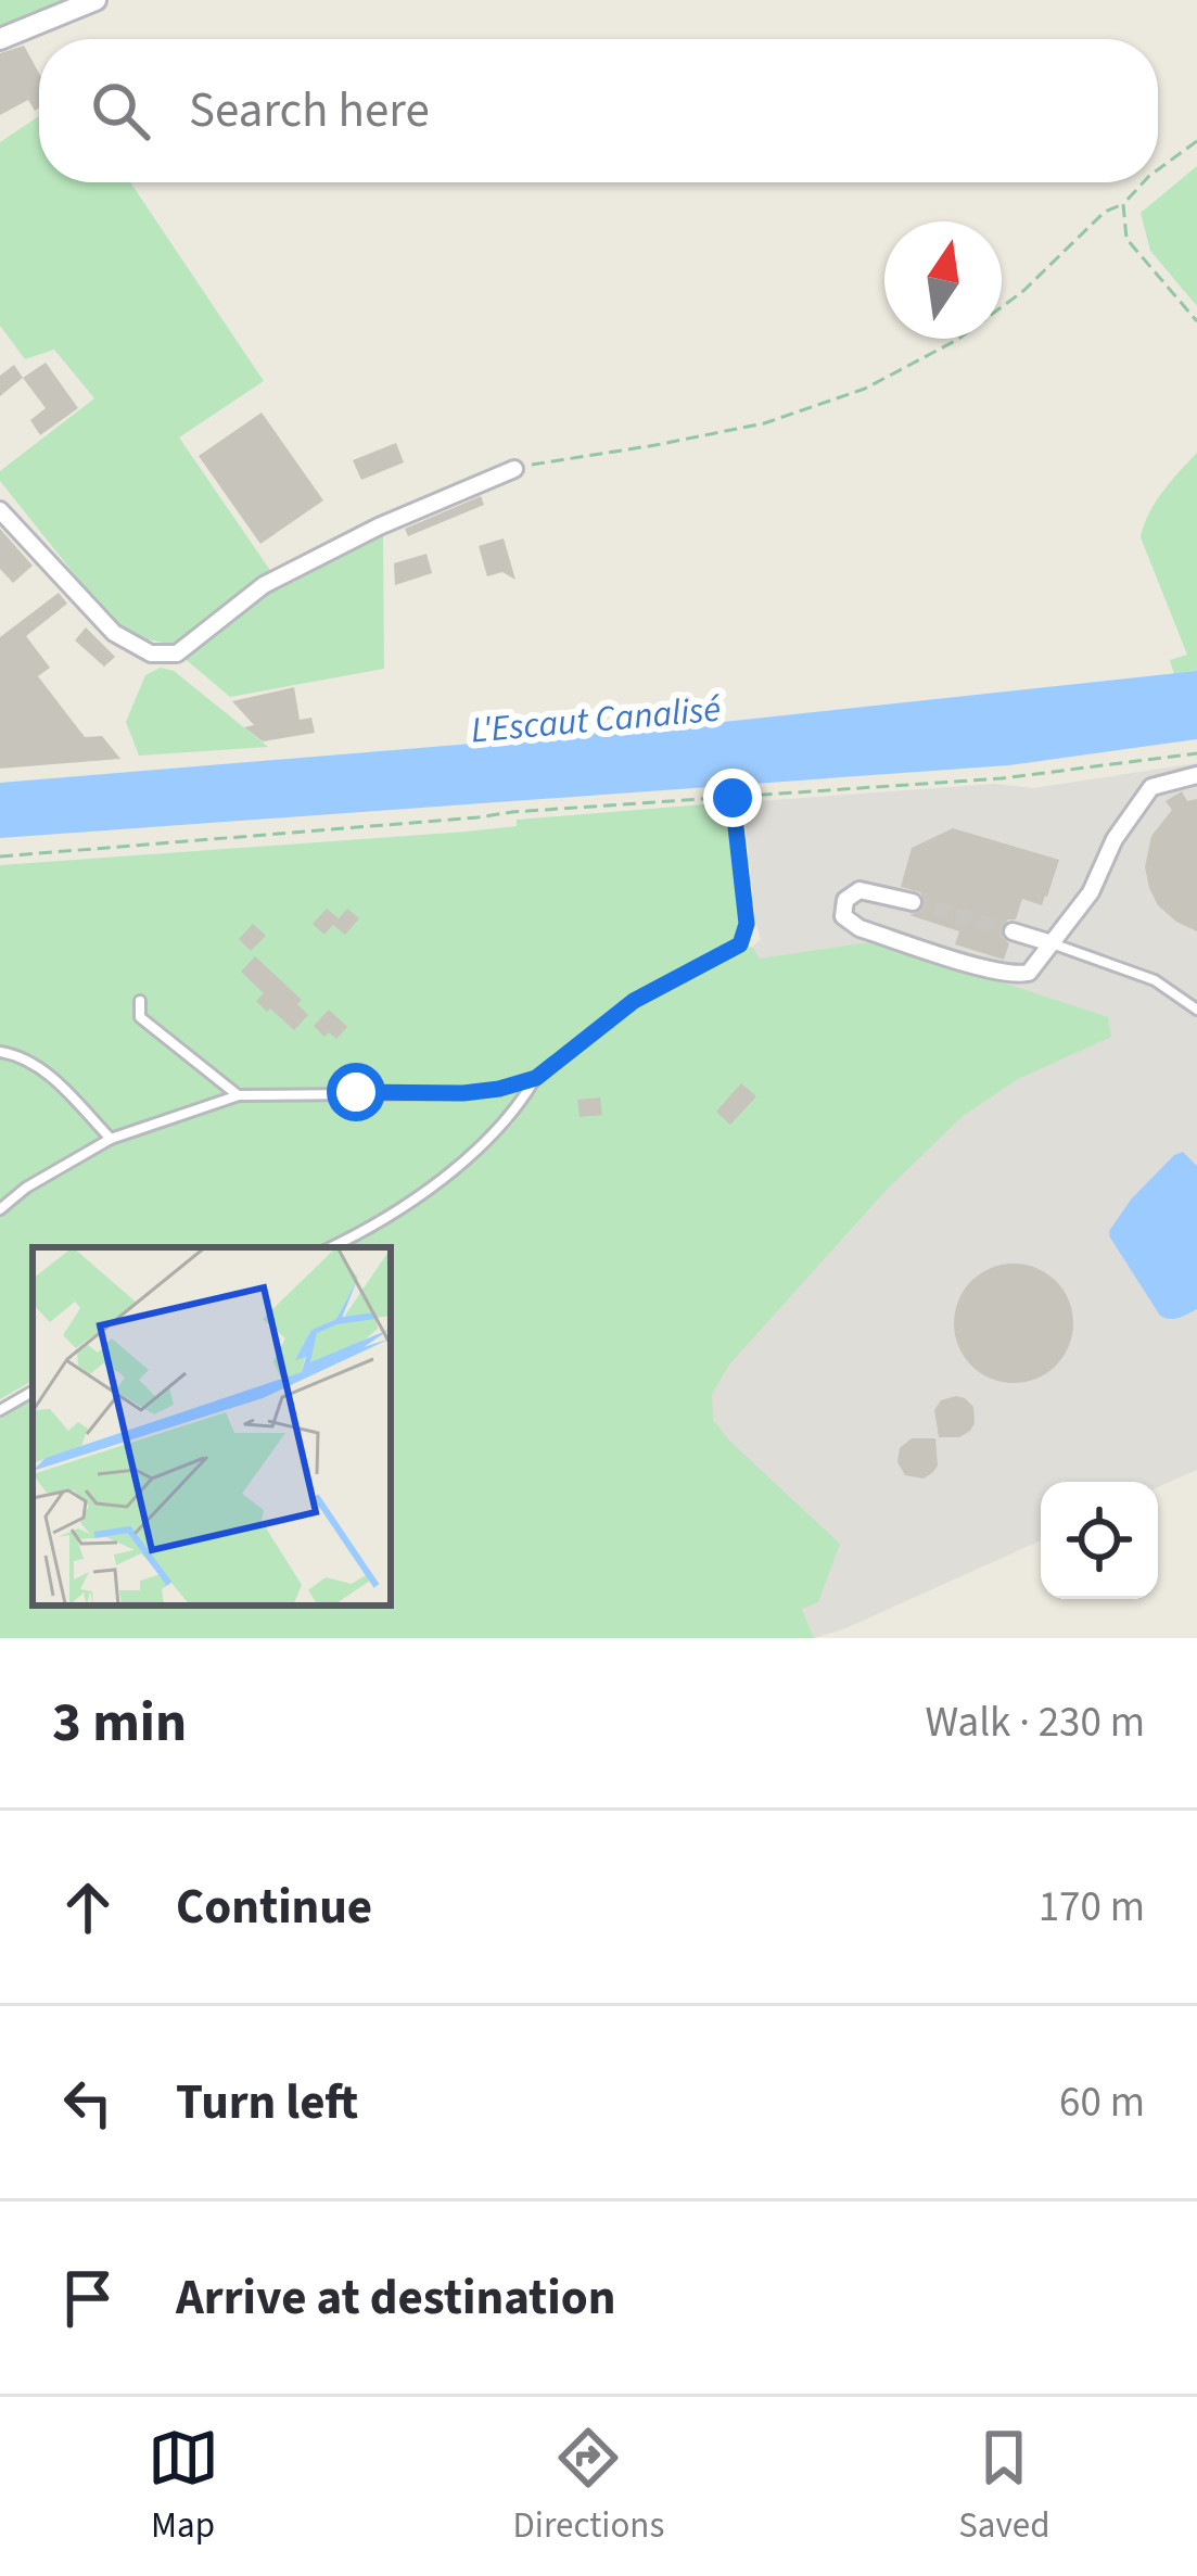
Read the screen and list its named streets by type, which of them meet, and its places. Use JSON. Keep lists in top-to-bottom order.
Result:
{
  "water": ["L'Escaut Canalisé"],
  "north": "top",
  "page": {
    "search": "Search here",
    "heading": ["3 min", "Walk · 230 m"],
    "list": [
      ["Continue", "170 m"],
      ["Turn left", "60 m"],
      "Arrive at destination"
    ],
    "nav": ["Map", "Directions", "Saved"]
  }
}
